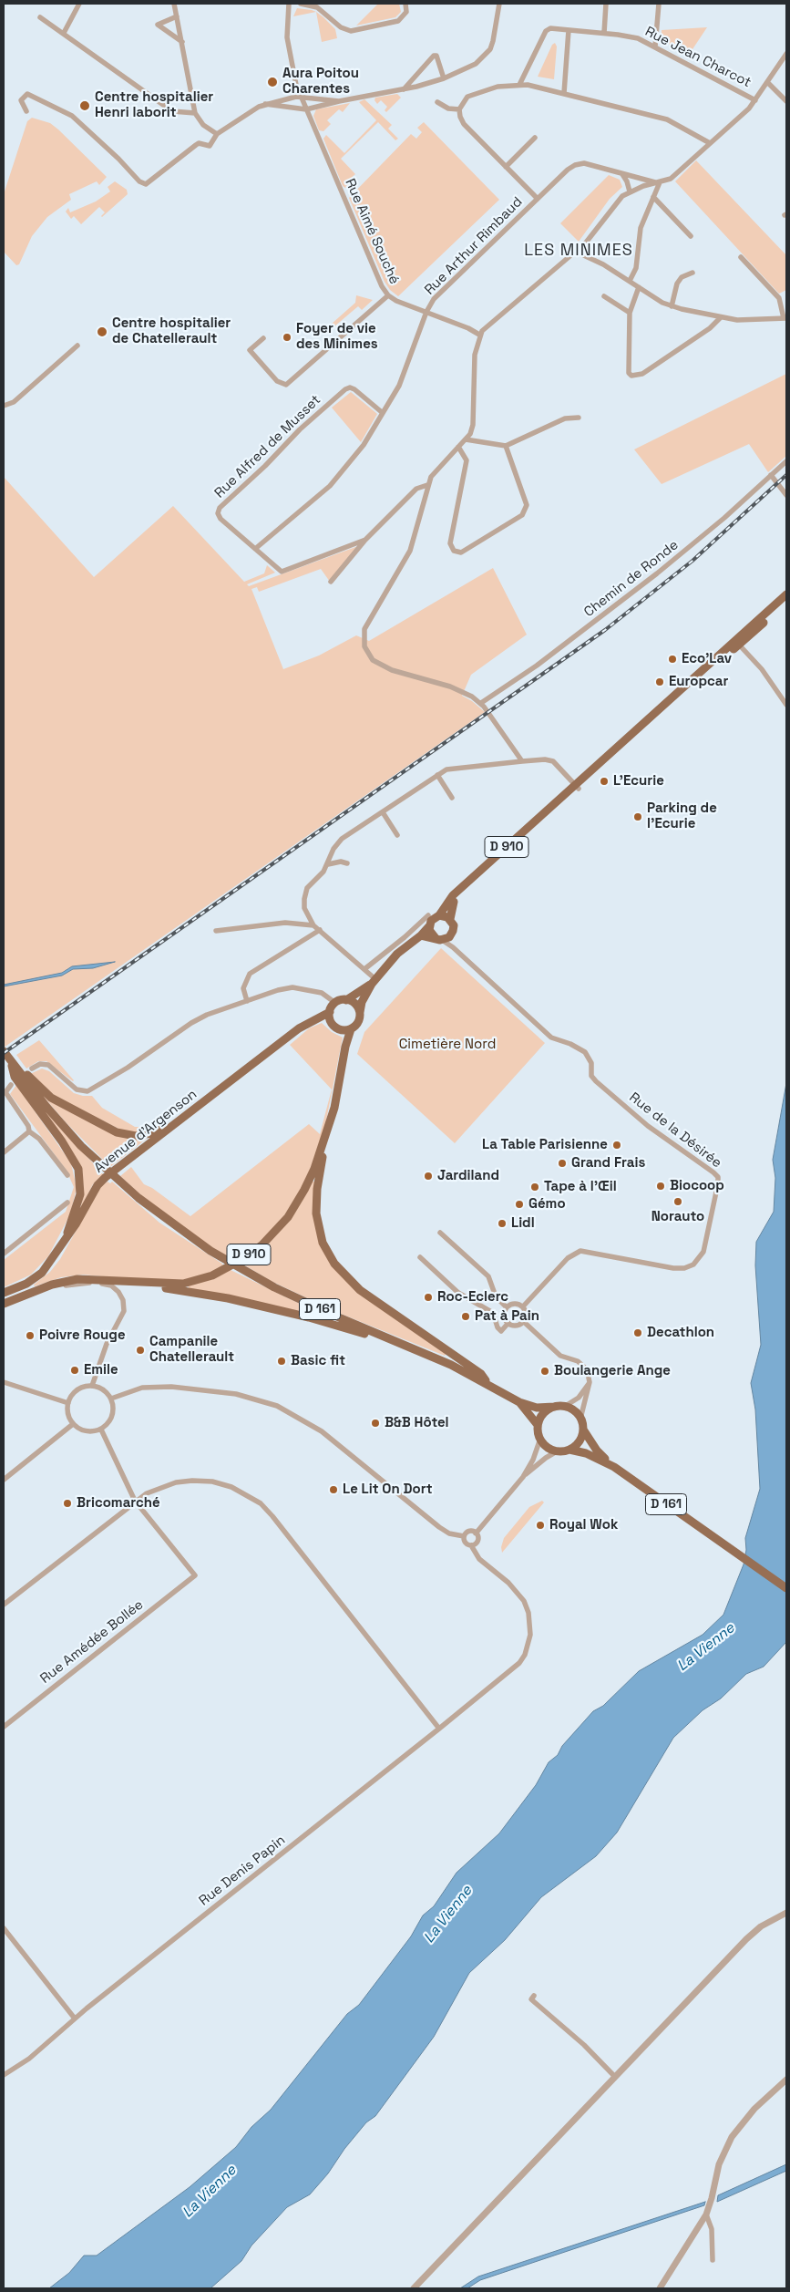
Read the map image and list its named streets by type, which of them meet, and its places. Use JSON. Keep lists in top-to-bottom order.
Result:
{
  "streets": {
    "main road": ["D 910", "Avenue d'Argenson", "D 161"],
    "street": [
      "Rue Jean Charcot",
      "Rue Aimé Souché",
      "Rue Arthur Rimbaud",
      "Rue Alfred de Musset",
      "Chemin de Ronde",
      "Rue de la Désirée",
      "Rue Amédée Bollée",
      "Rue Denis Papin"
    ]
  },
  "crossings": [
    ["Rue Aimé Souché", "Rue Arthur Rimbaud"],
    ["Rue Arthur Rimbaud", "Rue Alfred de Musset"],
    ["D 910", "Rue de la Désirée"],
    ["D 910", "Avenue d'Argenson"]
  ],
  "districts": ["LES MINIMES"],
  "water": ["La Vienne"],
  "parks": ["Cimetière Nord"],
  "places": [
    "Aura Poitou Charentes",
    "Centre hospitalier Henri laborit",
    "Centre hospitalier de Chatellerault",
    "Foyer de vie des Minimes",
    "Eco'Lav",
    "Europcar",
    "L'Ecurie",
    "Parking de l'Ecurie",
    "La Table Parisienne",
    "Grand Frais",
    "Jardiland",
    "Biocoop",
    "Tape à l'Œil",
    "Norauto",
    "Gémo",
    "Lidl",
    "Roc-Eclerc",
    "Pat à Pain",
    "Decathlon",
    "Poivre Rouge",
    "Campanile Chatellerault",
    "Basic fit",
    "Emile",
    "Boulangerie Ange",
    "B&B Hôtel",
    "Le Lit On Dort",
    "Bricomarché",
    "Royal Wok"
  ]
}
